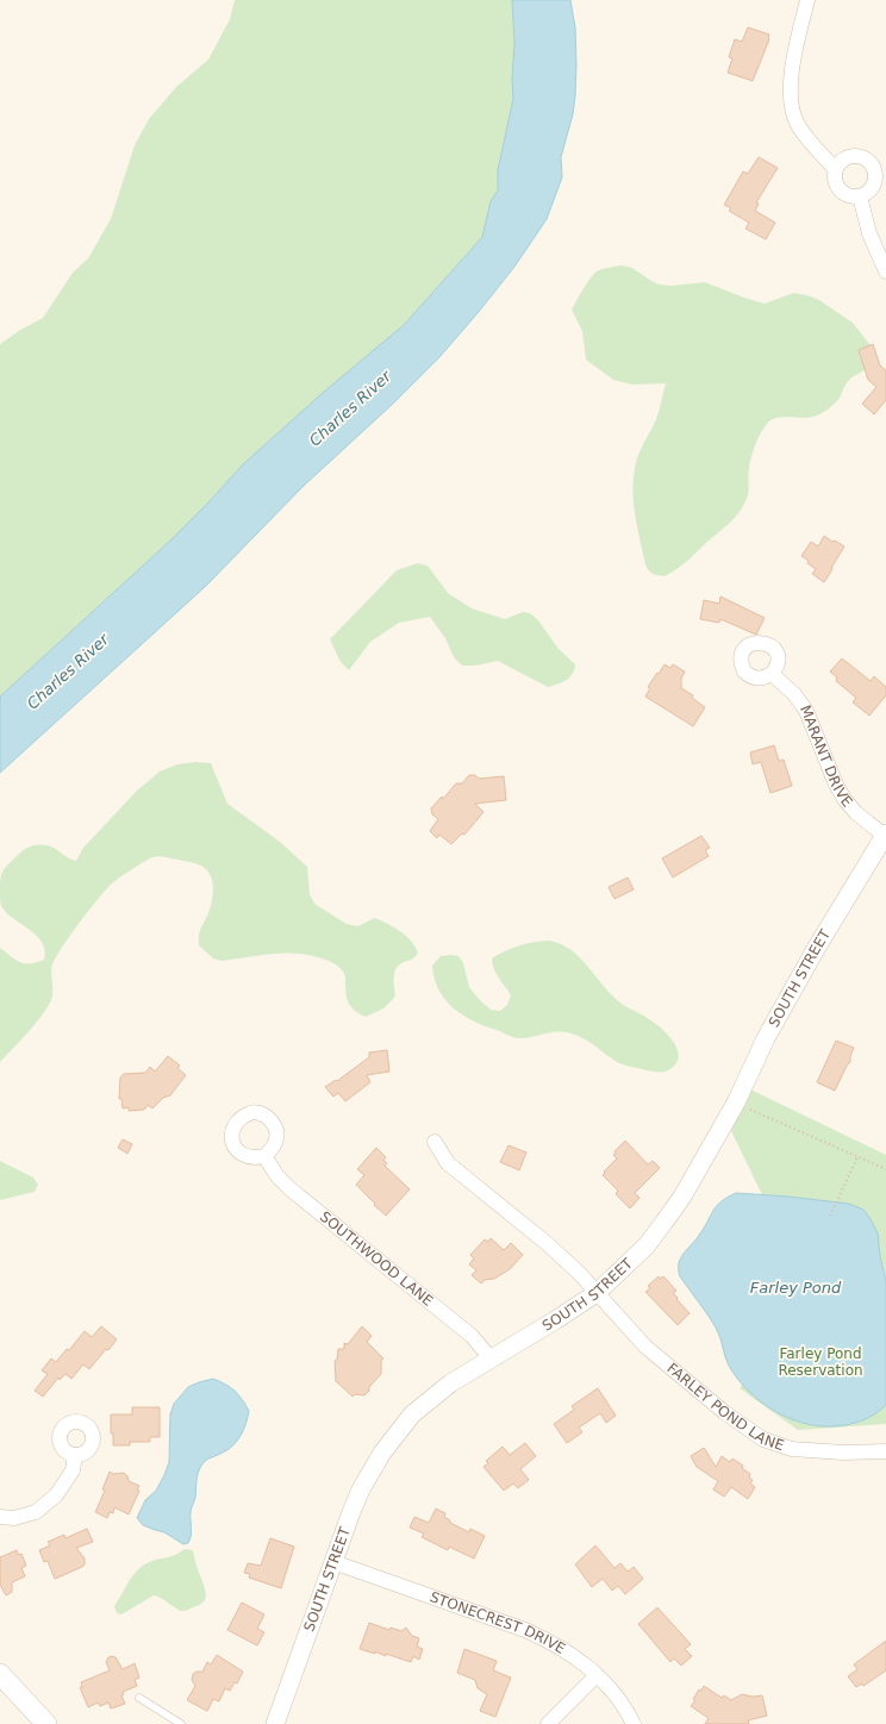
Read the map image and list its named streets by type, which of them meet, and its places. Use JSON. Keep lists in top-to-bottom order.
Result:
{
  "streets": {
    "street": [
      "MARANT DRIVE",
      "SOUTH STREET",
      "SOUTHWOOD LANE",
      "FARLEY POND LANE",
      "STONECREST DRIVE"
    ]
  },
  "crossings": [
    ["MARANT DRIVE", "SOUTH STREET"],
    ["SOUTH STREET", "SOUTHWOOD LANE"],
    ["SOUTH STREET", "FARLEY POND LANE"],
    ["SOUTH STREET", "STONECREST DRIVE"]
  ],
  "water": ["Charles River", "Farley Pond"],
  "parks": ["Farley Pond Reservation"]
}
